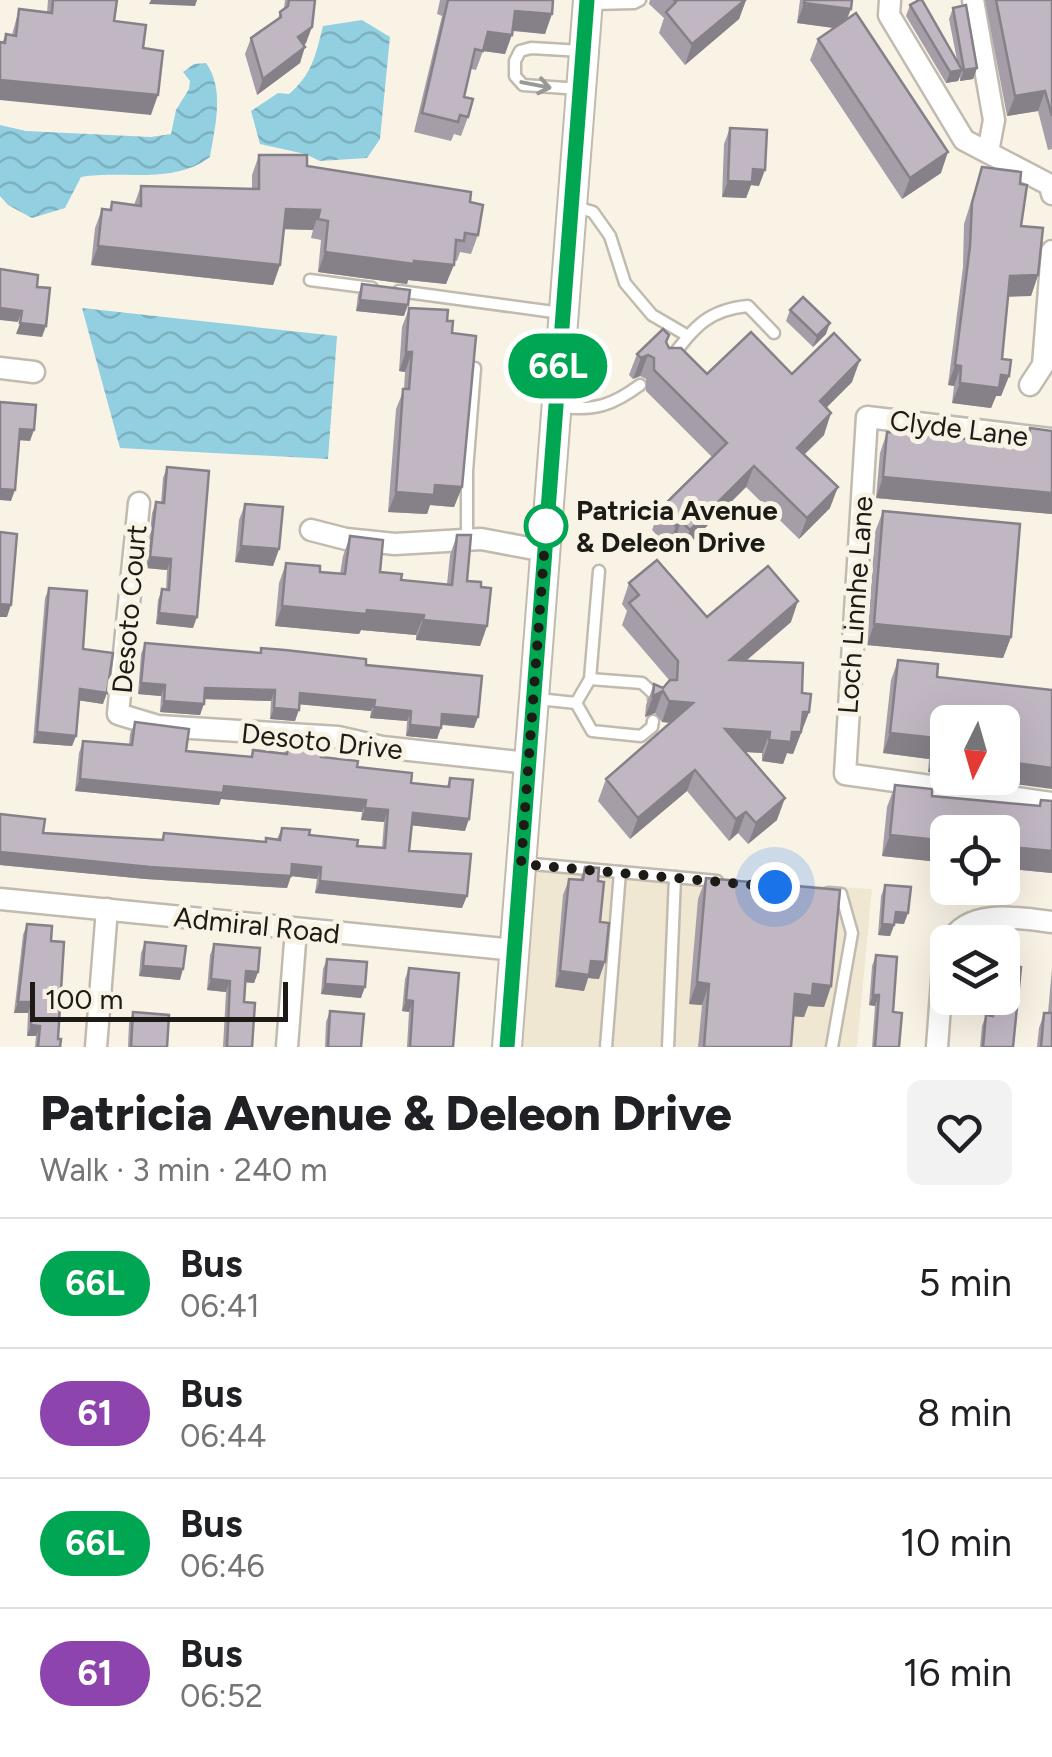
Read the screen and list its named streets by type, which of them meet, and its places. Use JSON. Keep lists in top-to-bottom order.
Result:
{
  "streets": {
    "street": [
      "Clyde Lane",
      "Loch Linnhe Lane",
      "Desoto Court",
      "Desoto Drive",
      "Admiral Road"
    ]
  },
  "crossings": [
    ["Clyde Lane", "Loch Linnhe Lane"],
    ["Desoto Court", "Desoto Drive"]
  ],
  "places": ["Patricia Avenue & Deleon Drive"],
  "lines": ["bus line 66L"],
  "scale_bar": "100 m",
  "north": "bottom",
  "page": {
    "on_map": "66L",
    "scale": "100 m",
    "heading": ["Patricia Avenue & Deleon Drive", "Walk · 3 min · 240 m"],
    "list": [
      {
        "mark": "66L",
        "name": "Bus",
        "note": "06:41",
        "value": "5 min"
      },
      {
        "mark": "61",
        "name": "Bus",
        "note": "06:44",
        "value": "8 min"
      },
      {
        "mark": "66L",
        "name": "Bus",
        "note": "06:46",
        "value": "10 min"
      },
      {
        "mark": "61",
        "name": "Bus",
        "note": "06:52",
        "value": "16 min"
      }
    ]
  }
}
